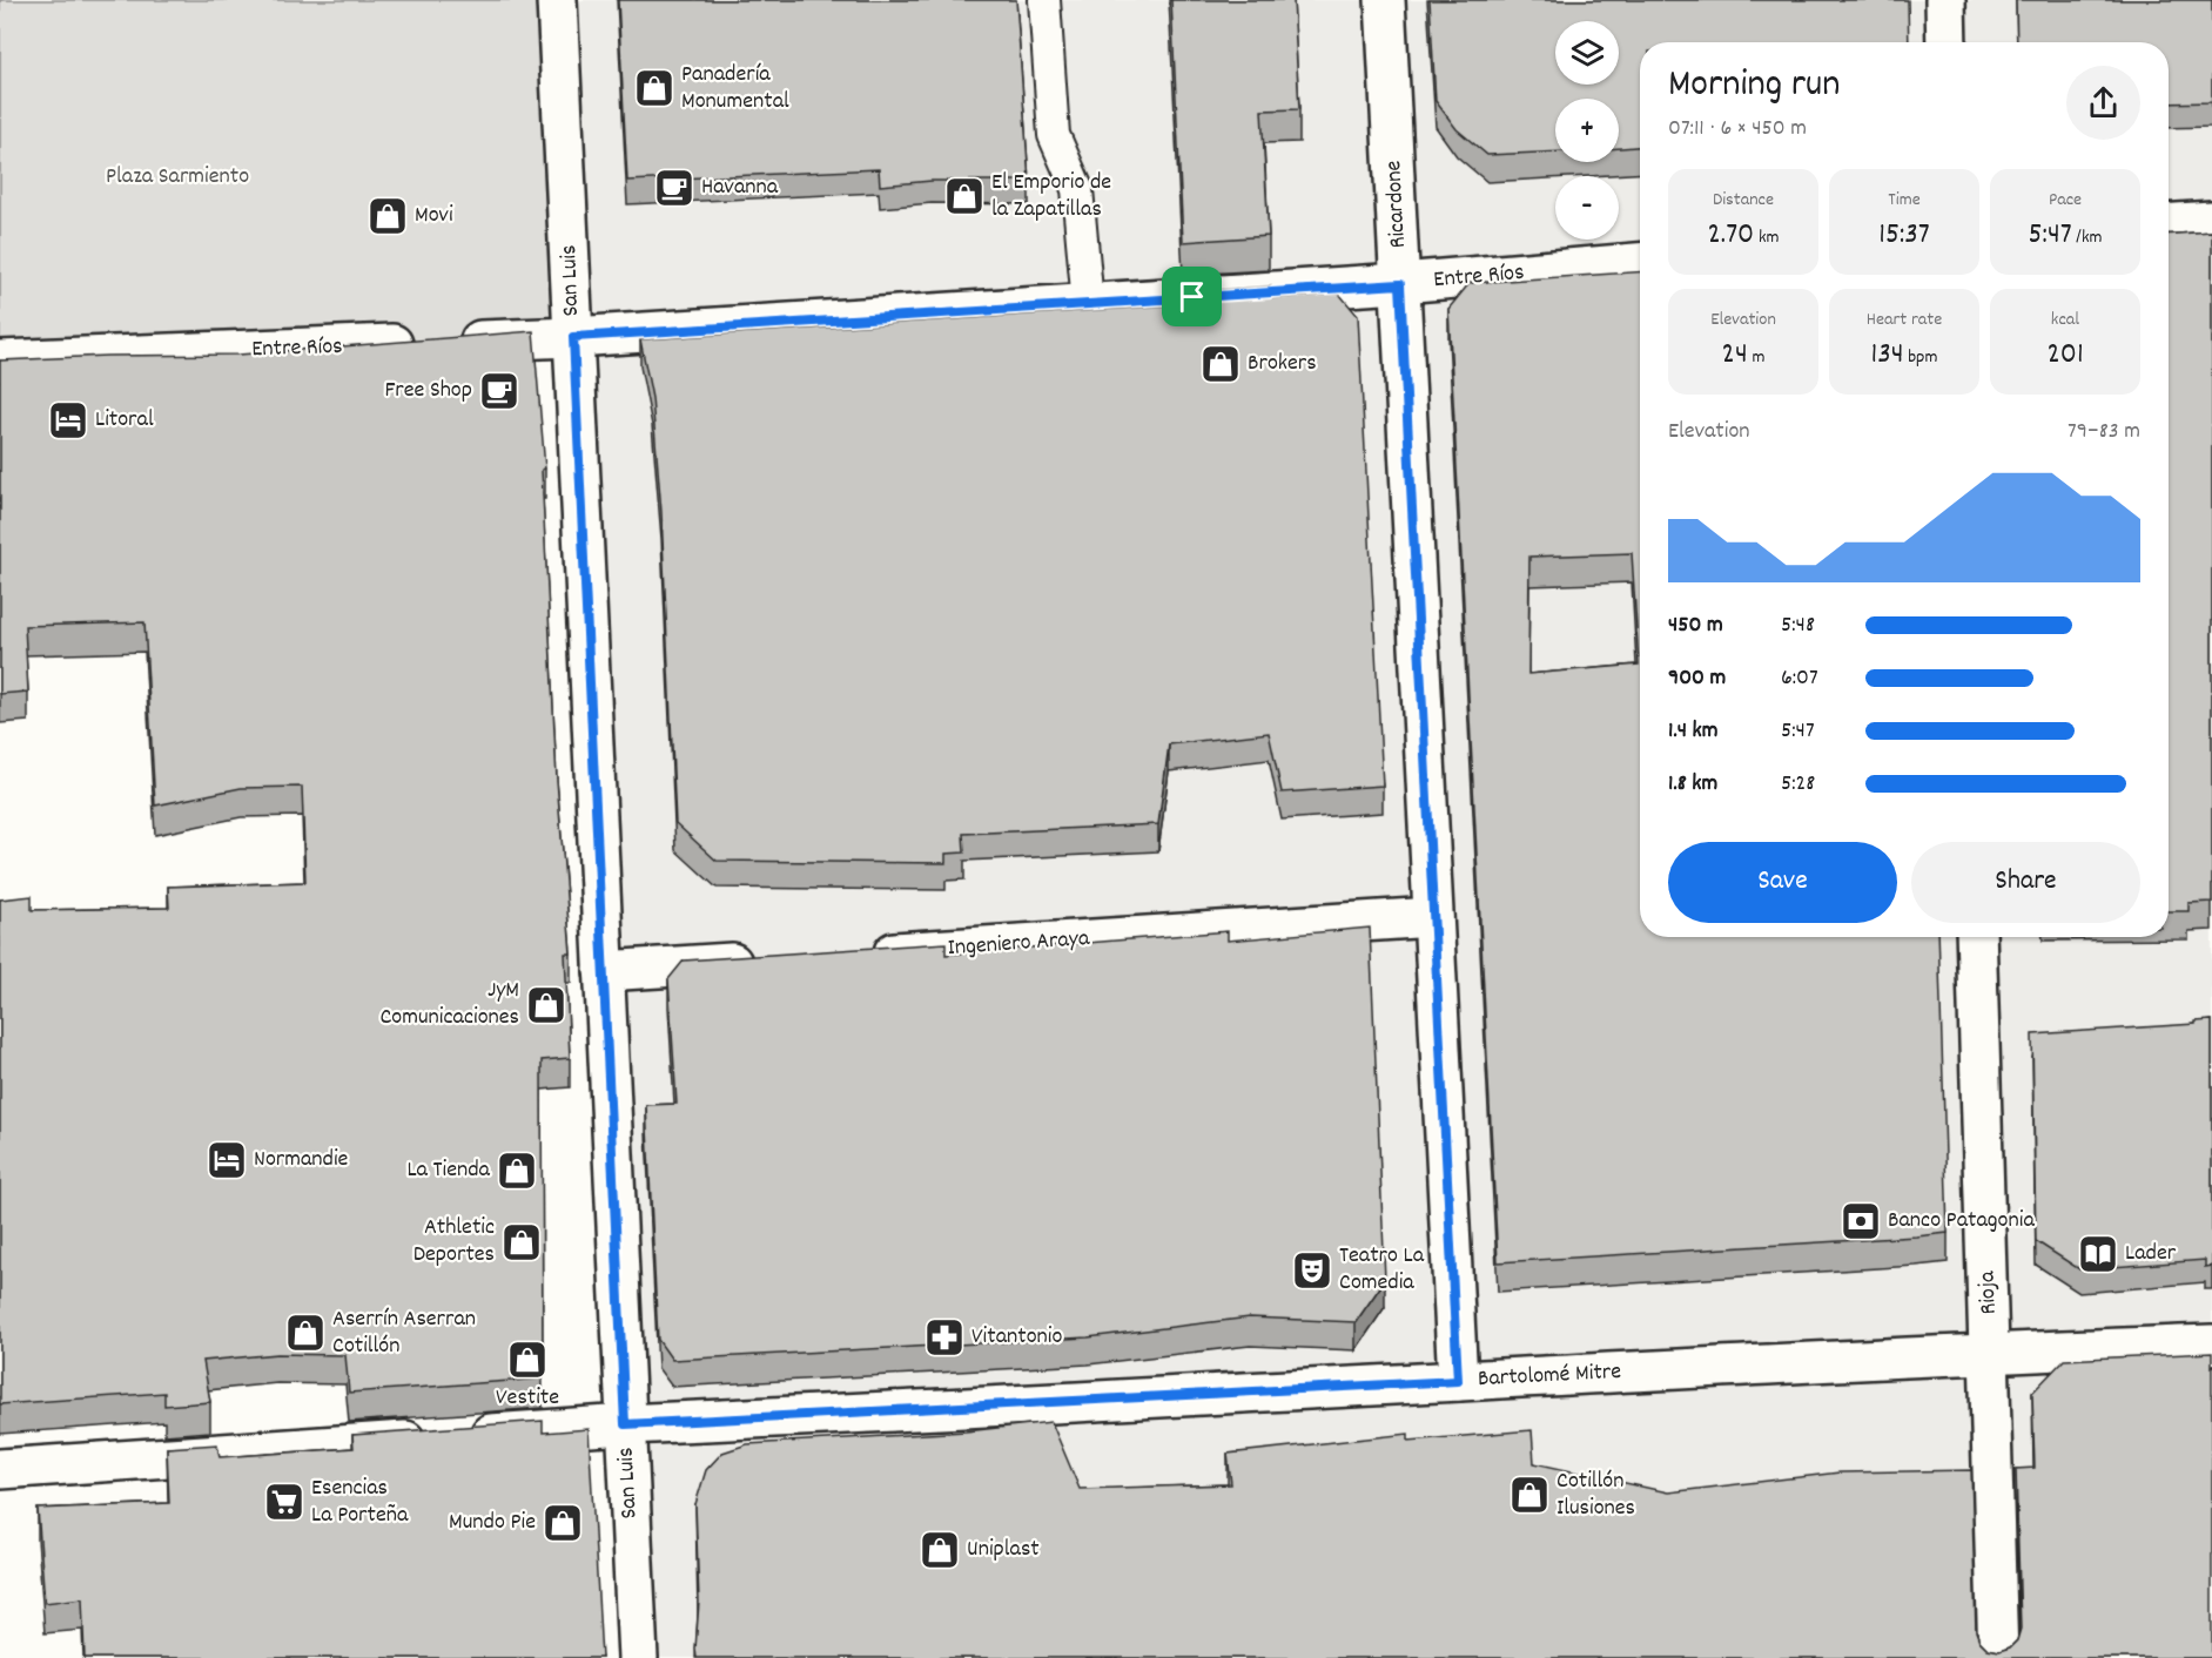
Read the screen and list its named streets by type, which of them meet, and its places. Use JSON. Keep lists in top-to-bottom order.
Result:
{
  "streets": {
    "street": [
      "Ricardone",
      "Entre Ríos",
      "San Luis",
      "Ingeniero Araya",
      "Rioja",
      "Bartolomé Mitre"
    ]
  },
  "crossings": [
    ["Ricardone", "Entre Ríos"],
    ["Ricardone", "Ingeniero Araya"],
    ["Ricardone", "Bartolomé Mitre"],
    ["Entre Ríos", "San Luis"],
    ["San Luis", "Bartolomé Mitre"],
    ["Rioja", "Bartolomé Mitre"]
  ],
  "parks": ["Plaza Sarmiento"],
  "places": {
    "shop": [
      "Panadería Monumental",
      "El Emporio de la Zapatillas",
      "Movi",
      "Brokers",
      "JyM Comunicaciones",
      "La Tienda",
      "Athletic Deportes",
      "Aserrín Aserran Cotillón",
      "Vestite",
      "Cotillón Ilusiones",
      "Mundo Pie",
      "Uniplast"
    ],
    "cafe": ["Havanna", "Free Shop"],
    "hotel": ["Litoral", "Normandie"],
    "bank": ["Banco Patagonia"],
    "library": ["Lader"],
    "theatre": ["Teatro La Comedia"],
    "pharmacy": ["Vitantonio"],
    "supermarket": ["Esencias La Porteña"]
  },
  "page": {
    "map_buttons": ["+", "−"],
    "heading": ["Morning run", "07:11 · 6 × 450 m"],
    "stats": [
      ["Distance", "2.70 km"],
      ["Time", "15:37"],
      ["Pace", "5:47 /km"],
      ["Elevation", "24 m"],
      ["Heart rate", "134 bpm"],
      ["kcal", "201"]
    ],
    "chart": ["Elevation", "79–83 m"],
    "list": [
      {
        "name": "450 m",
        "note": "5:48"
      },
      {
        "name": "900 m",
        "note": "6:07"
      },
      {
        "name": "1.4 km",
        "note": "5:47"
      },
      {
        "name": "1.8 km",
        "note": "5:28"
      }
    ],
    "buttons": ["Save", "Share"]
  }
}
